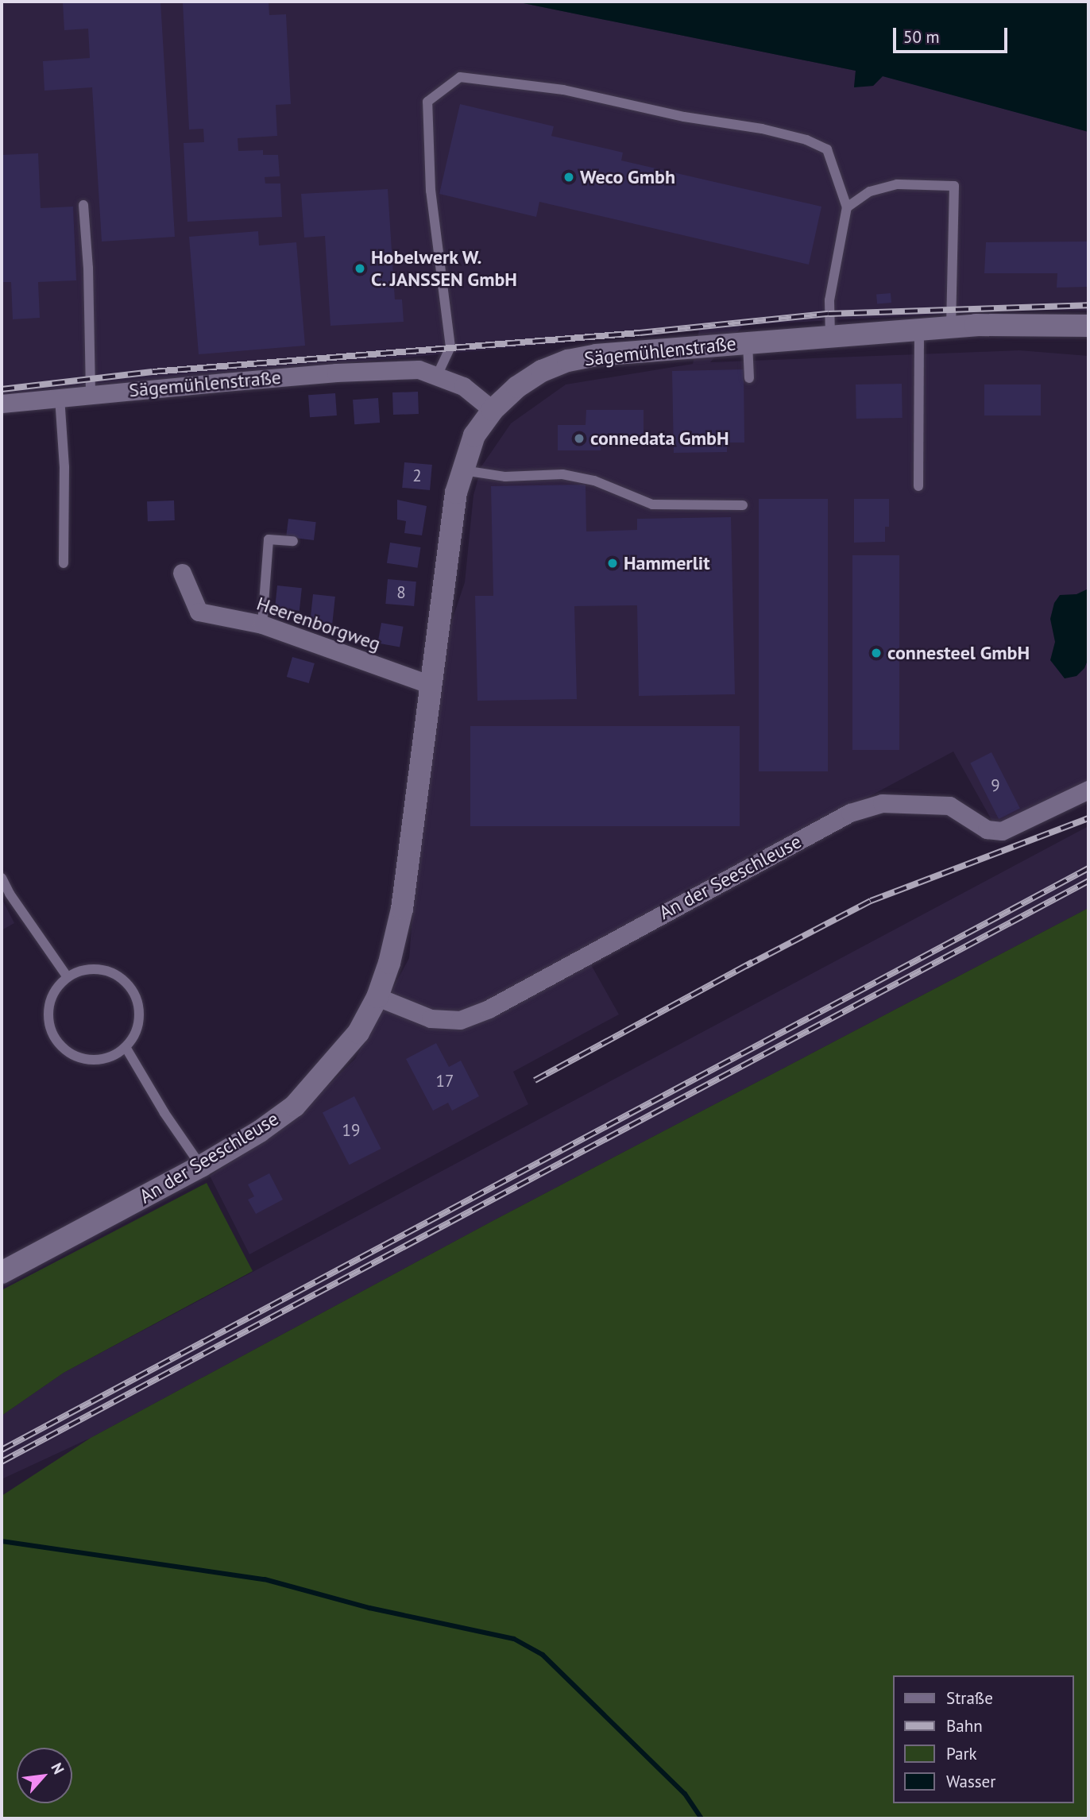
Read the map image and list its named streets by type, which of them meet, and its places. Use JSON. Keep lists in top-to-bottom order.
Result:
{
  "streets": {
    "street": ["Sägemühlenstraße", "Heerenborgweg", "An der Seeschleuse"]
  },
  "crossings": [
    ["Sägemühlenstraße", "An der Seeschleuse"],
    ["Heerenborgweg", "An der Seeschleuse"]
  ],
  "places": [
    "Weco Gmbh",
    "Hobelwerk W. C. JANSSEN GmbH",
    "connedata GmbH",
    "Hammerlit",
    "connesteel GmbH"
  ],
  "house_numbers": [
    "2",
    "8",
    "9",
    "17",
    "19"
  ],
  "legend": [
    "Straße",
    "Bahn",
    "Park",
    "Wasser"
  ],
  "scale_bar": "50 m",
  "north": "top right"
}
